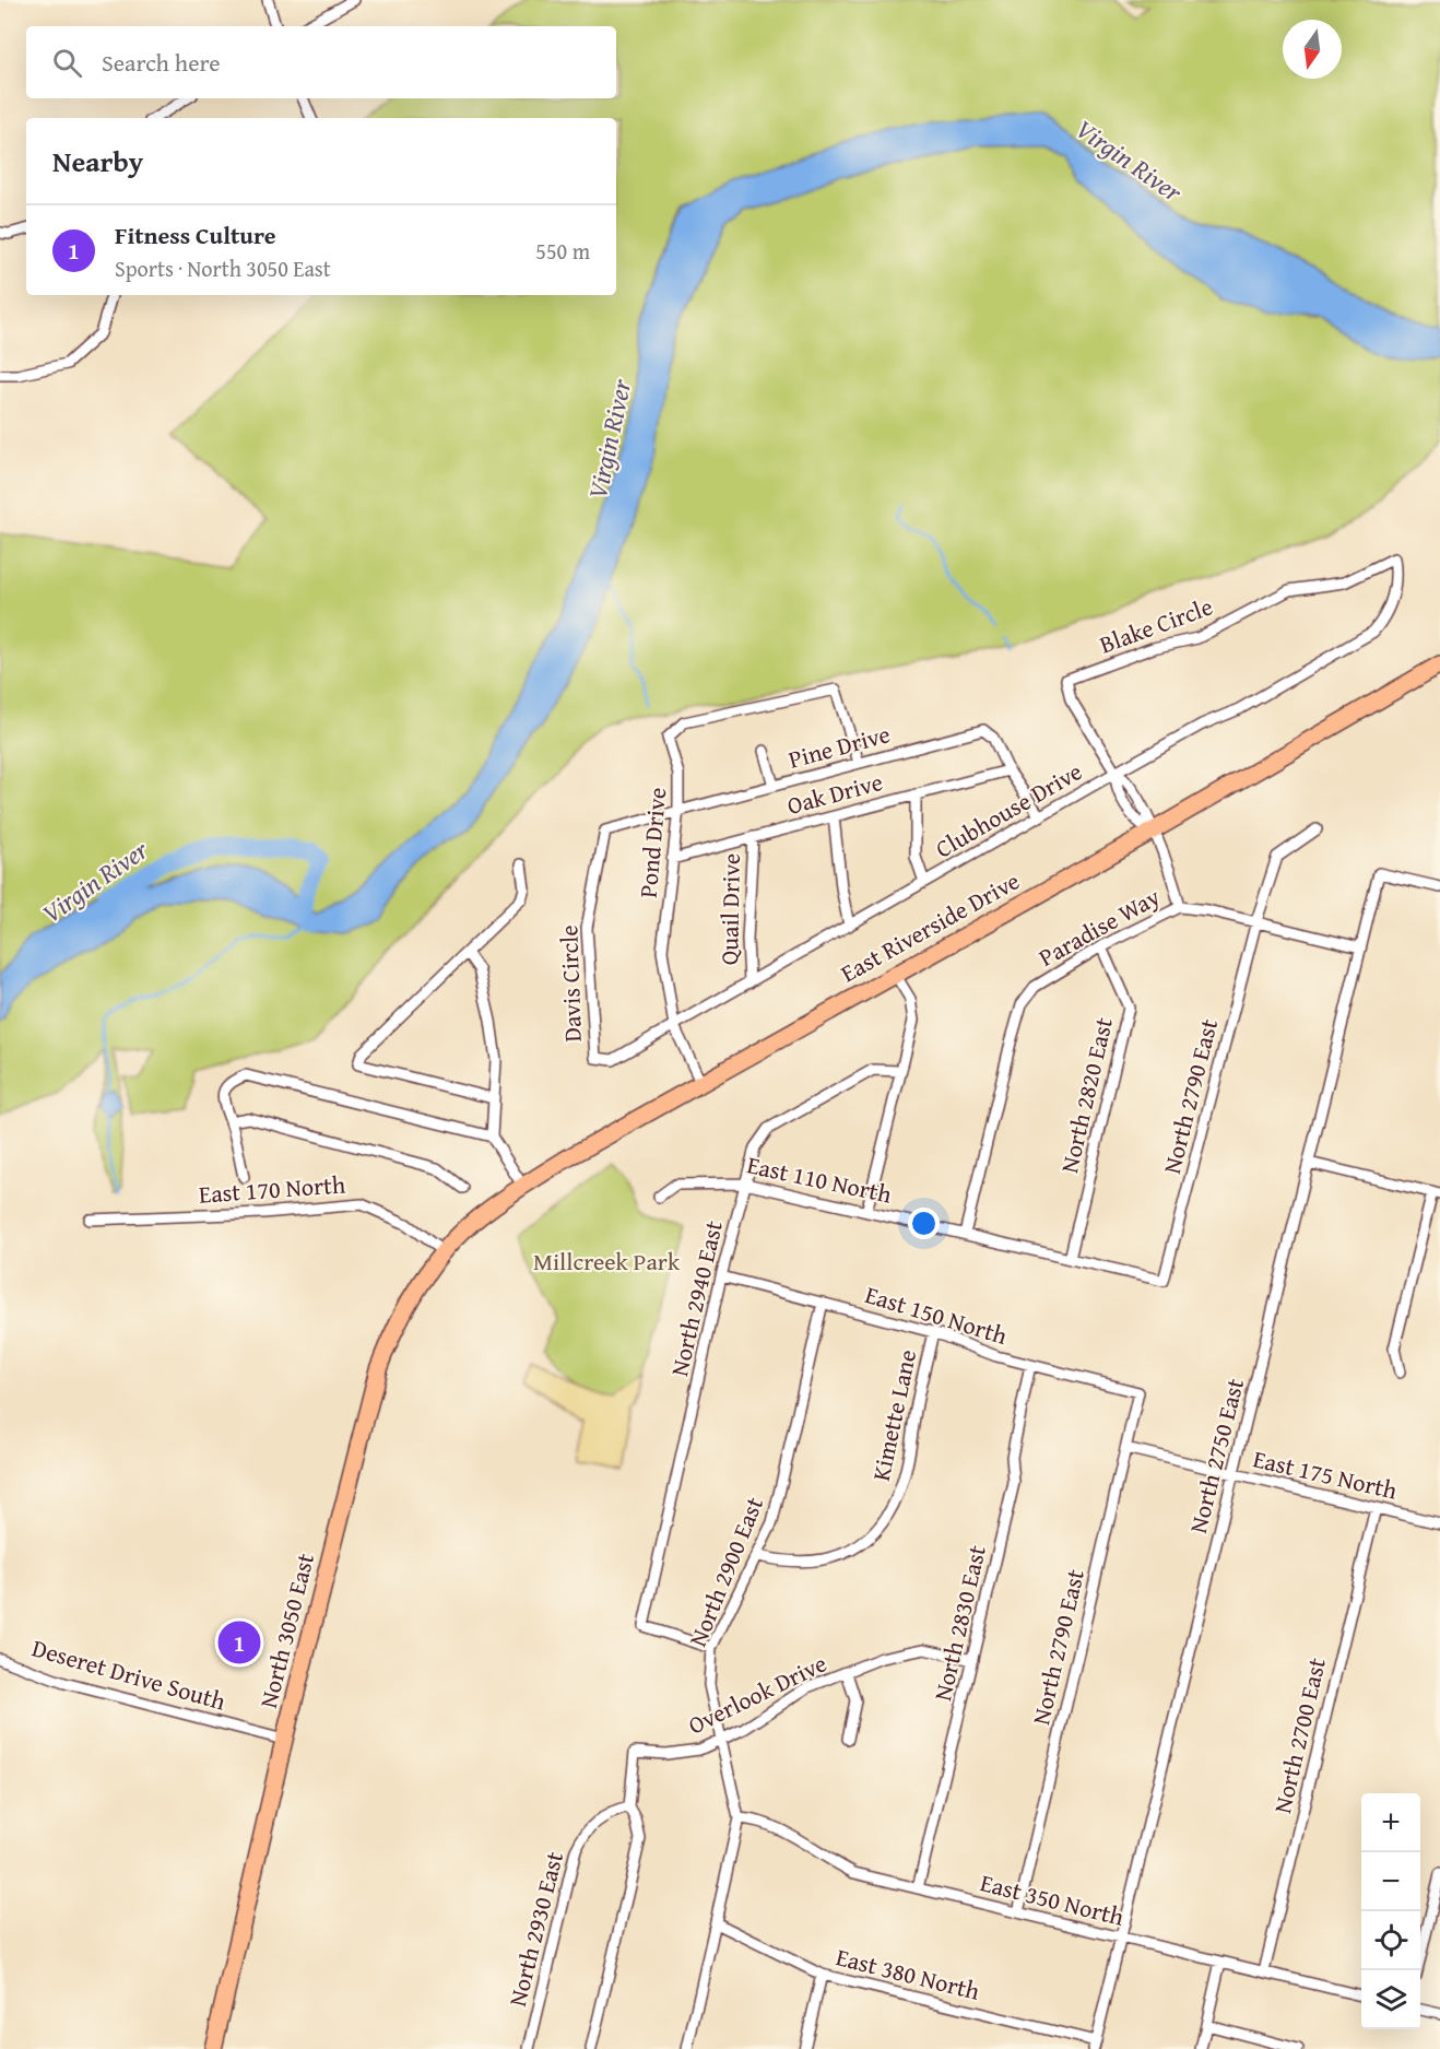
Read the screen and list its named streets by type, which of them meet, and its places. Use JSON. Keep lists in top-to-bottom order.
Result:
{
  "streets": {
    "main road": ["East Riverside Drive", "North 3050 East"],
    "street": [
      "Blake Circle",
      "Pine Drive",
      "Oak Drive",
      "Clubhouse Drive",
      "Pond Drive",
      "Quail Drive",
      "Paradise Way",
      "Davis Circle",
      "North 2820 East",
      "North 2790 East",
      "East 110 North",
      "East 170 North",
      "North 2940 East",
      "East 150 North",
      "Kimette Lane",
      "North 2750 East",
      "East 175 North",
      "North 2900 East",
      "North 2830 East",
      "Deseret Drive South",
      "Overlook Drive",
      "North 2700 East",
      "East 350 North",
      "North 2930 East",
      "East 380 North"
    ]
  },
  "crossings": [
    ["Blake Circle", "Clubhouse Drive"],
    ["Pine Drive", "Oak Drive"],
    ["Pine Drive", "Clubhouse Drive"],
    ["Pine Drive", "Pond Drive"],
    ["Pine Drive", "Davis Circle"],
    ["Oak Drive", "Pond Drive"],
    ["Oak Drive", "Quail Drive"],
    ["Clubhouse Drive", "Pond Drive"],
    ["Clubhouse Drive", "Quail Drive"],
    ["Clubhouse Drive", "Davis Circle"],
    ["Pond Drive", "East Riverside Drive"],
    ["East Riverside Drive", "East 170 North"],
    ["East Riverside Drive", "North 3050 East"],
    ["Paradise Way", "North 2820 East"],
    ["Paradise Way", "North 2790 East"],
    ["Paradise Way", "East 110 North"],
    ["Paradise Way", "North 2750 East"],
    ["North 2820 East", "East 110 North"],
    ["North 2790 East", "East 110 North"],
    ["North 2790 East", "East 150 North"],
    ["North 2790 East", "East 175 North"],
    ["North 2790 East", "East 350 North"],
    ["East 110 North", "North 2940 East"],
    ["East 170 North", "North 3050 East"],
    ["North 2940 East", "East 150 North"],
    ["North 2940 East", "North 2900 East"],
    ["East 150 North", "Kimette Lane"],
    ["East 150 North", "North 2900 East"],
    ["East 150 North", "North 2830 East"],
    ["Kimette Lane", "North 2900 East"],
    ["North 2750 East", "East 175 North"],
    ["North 2750 East", "East 350 North"],
    ["North 2750 East", "East 380 North"],
    ["East 175 North", "North 2700 East"],
    ["North 2900 East", "Overlook Drive"],
    ["North 2900 East", "East 350 North"],
    ["North 2900 East", "East 380 North"],
    ["North 2830 East", "Overlook Drive"],
    ["North 2830 East", "East 350 North"],
    ["North 3050 East", "Deseret Drive South"],
    ["Overlook Drive", "North 2930 East"],
    ["North 2700 East", "East 350 North"]
  ],
  "water": ["Virgin River"],
  "parks": ["Millcreek Park"],
  "north": "bottom",
  "page": {
    "search": "Search here",
    "heading": "Nearby",
    "list": [
      {
        "mark": "1",
        "name": "Fitness Culture",
        "note": "Sports · North 3050 East",
        "value": "550 m"
      }
    ],
    "pins": "1",
    "map_buttons": ["+", "−"]
  }
}
